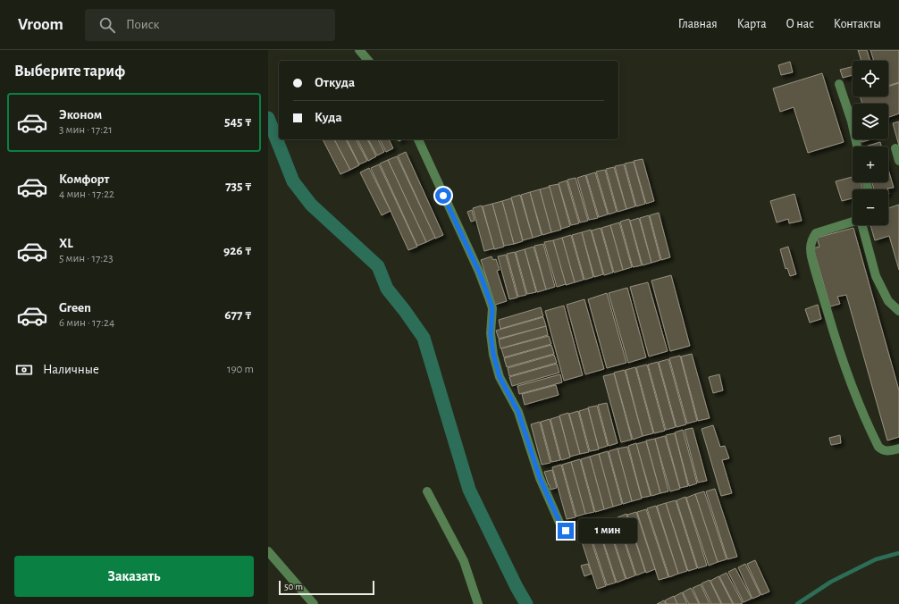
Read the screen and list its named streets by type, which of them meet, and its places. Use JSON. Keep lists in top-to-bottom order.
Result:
{
  "scale_bar": "50 m",
  "page": {
    "header": "Vroom",
    "search": "Поиск",
    "nav": [
      "Главная",
      "Карта",
      "О нас",
      "Контакты"
    ],
    "heading": "Выберите тариф",
    "map_buttons": ["+", "−"],
    "banner": ["Откуда", "Куда"],
    "list": [
      {
        "name": "Эконом",
        "note": "3 мин · 17:21",
        "value": "545 ₸"
      },
      {
        "name": "Комфорт",
        "note": "4 мин · 17:22",
        "value": "735 ₸"
      },
      {
        "name": "XL",
        "note": "5 мин · 17:23",
        "value": "926 ₸"
      },
      {
        "name": "Green",
        "note": "6 мин · 17:24",
        "value": "677 ₸"
      }
    ],
    "pay": ["Наличные", "190 m"],
    "bubble": "1 мин",
    "buttons": "Заказать",
    "scale": "50 m"
  }
}
